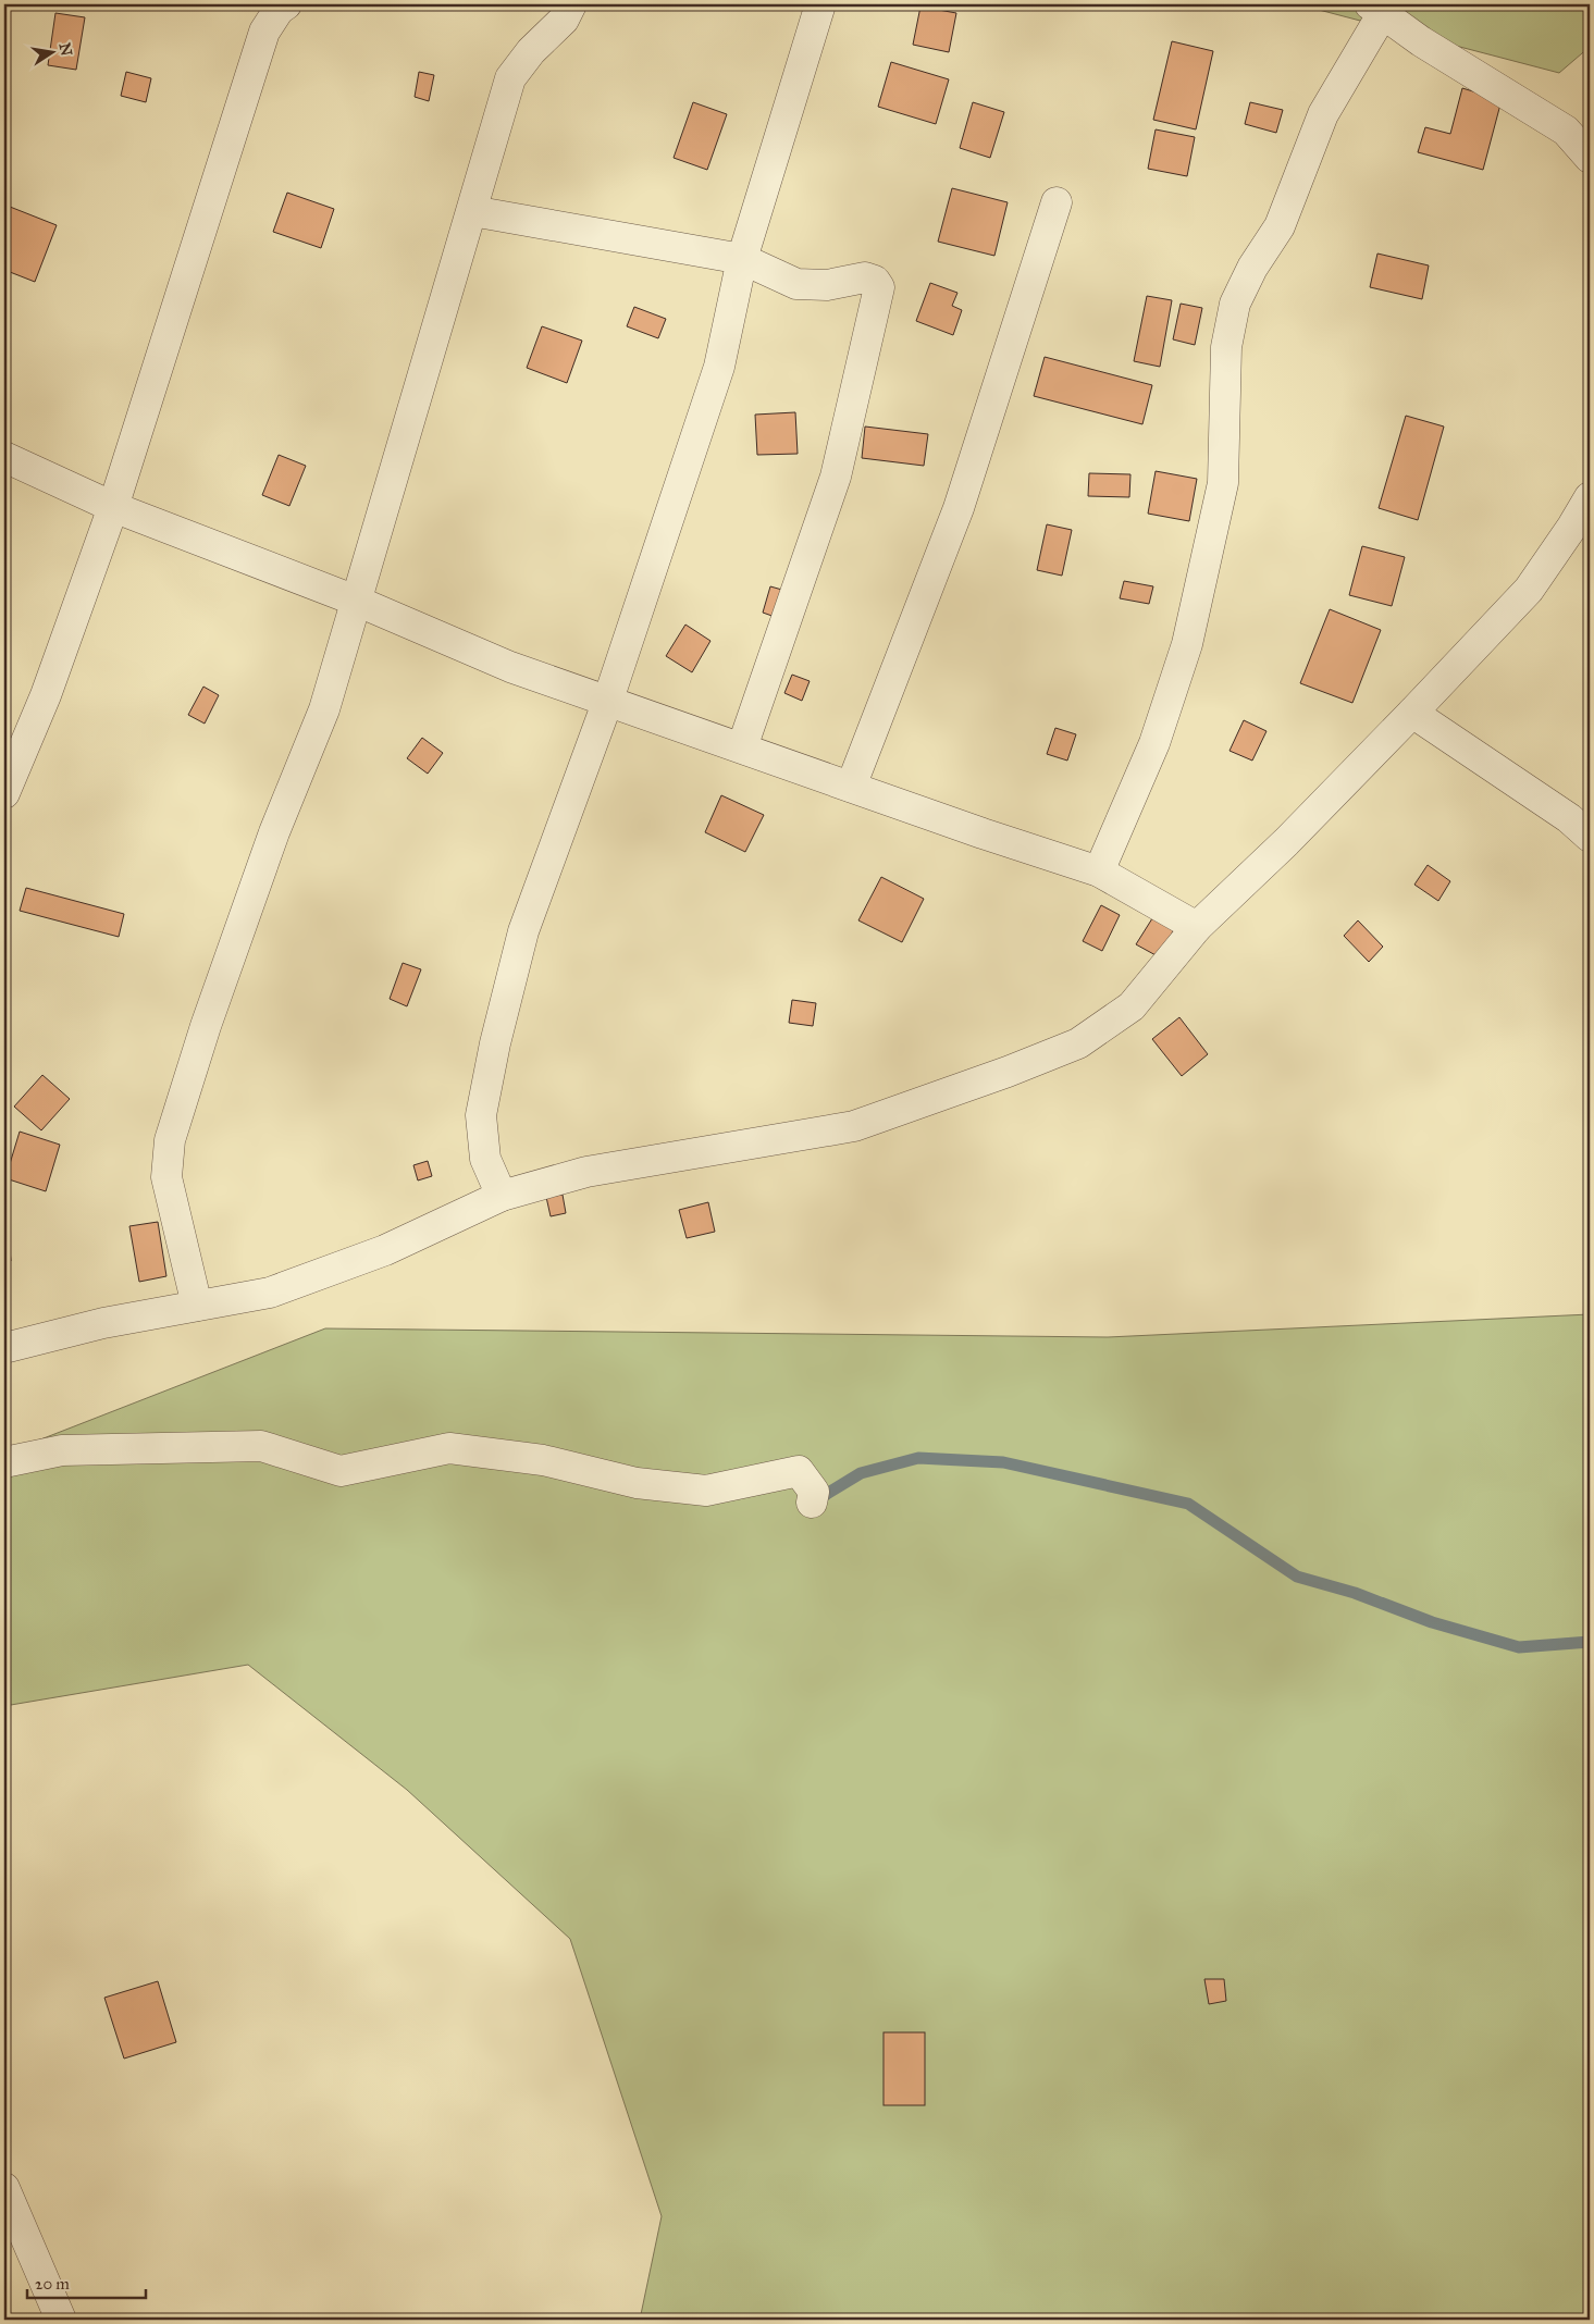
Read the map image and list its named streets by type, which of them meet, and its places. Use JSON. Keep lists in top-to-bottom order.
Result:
{
  "scale_bar": "20 m",
  "north": "right"
}
